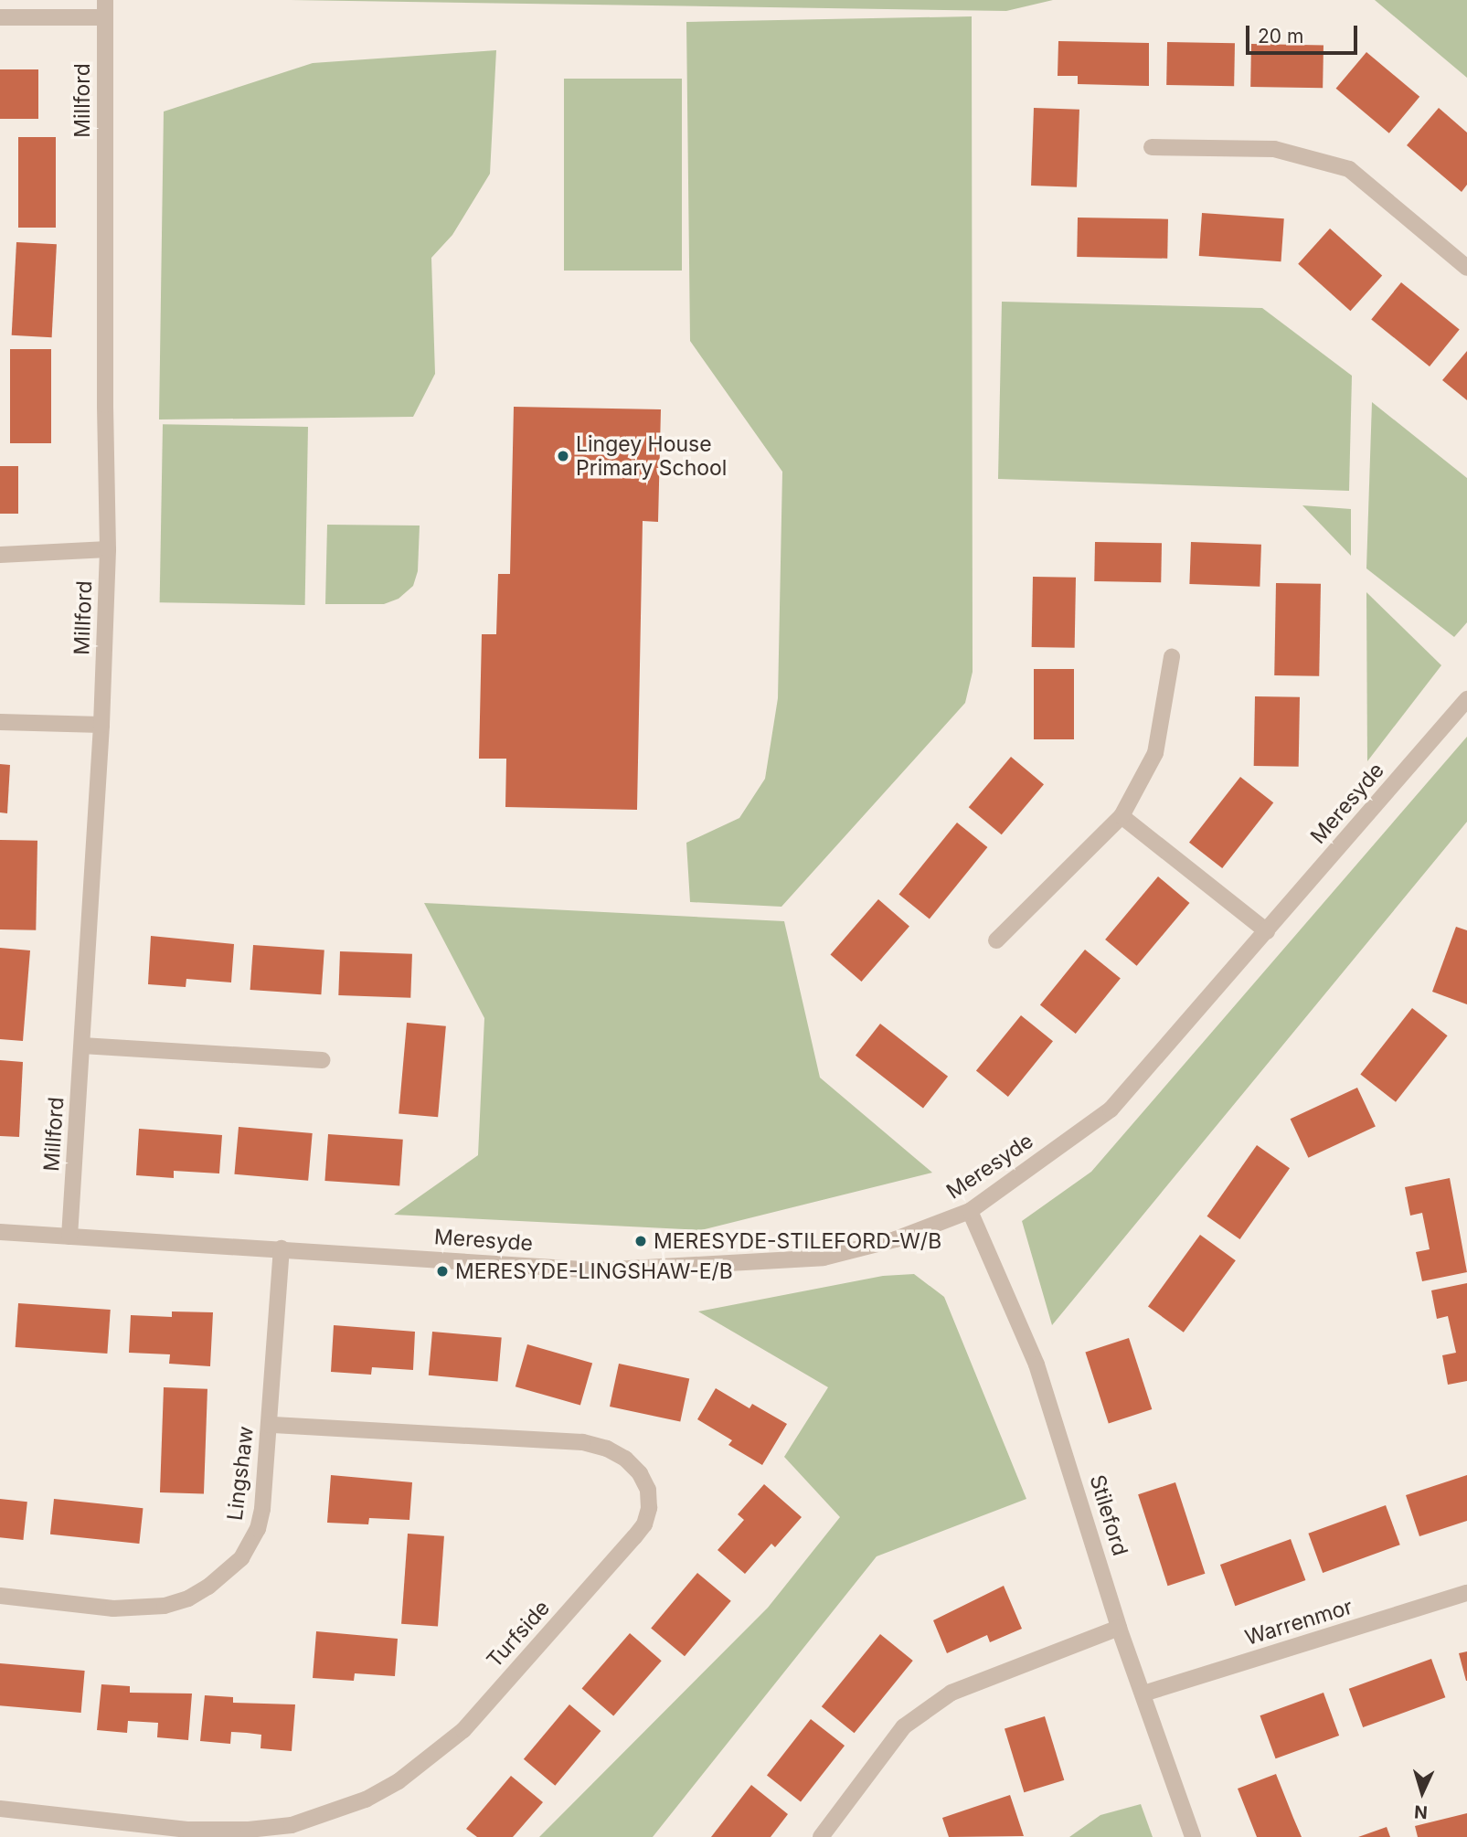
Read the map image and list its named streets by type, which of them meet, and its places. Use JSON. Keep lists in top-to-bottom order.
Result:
{
  "streets": {
    "street": [
      "Millford",
      "Meresyde",
      "Lingshaw",
      "Stileford",
      "Warrenmor",
      "Turfside"
    ]
  },
  "crossings": [
    ["Millford", "Meresyde"],
    ["Meresyde", "Lingshaw"],
    ["Meresyde", "Stileford"],
    ["Lingshaw", "Turfside"],
    ["Stileford", "Warrenmor"]
  ],
  "places": ["Lingey House Primary School", "MERESYDE-STILEFORD-W/B", "MERESYDE-LINGSHAW-E/B"],
  "scale_bar": "20 m",
  "north": "bottom"
}
